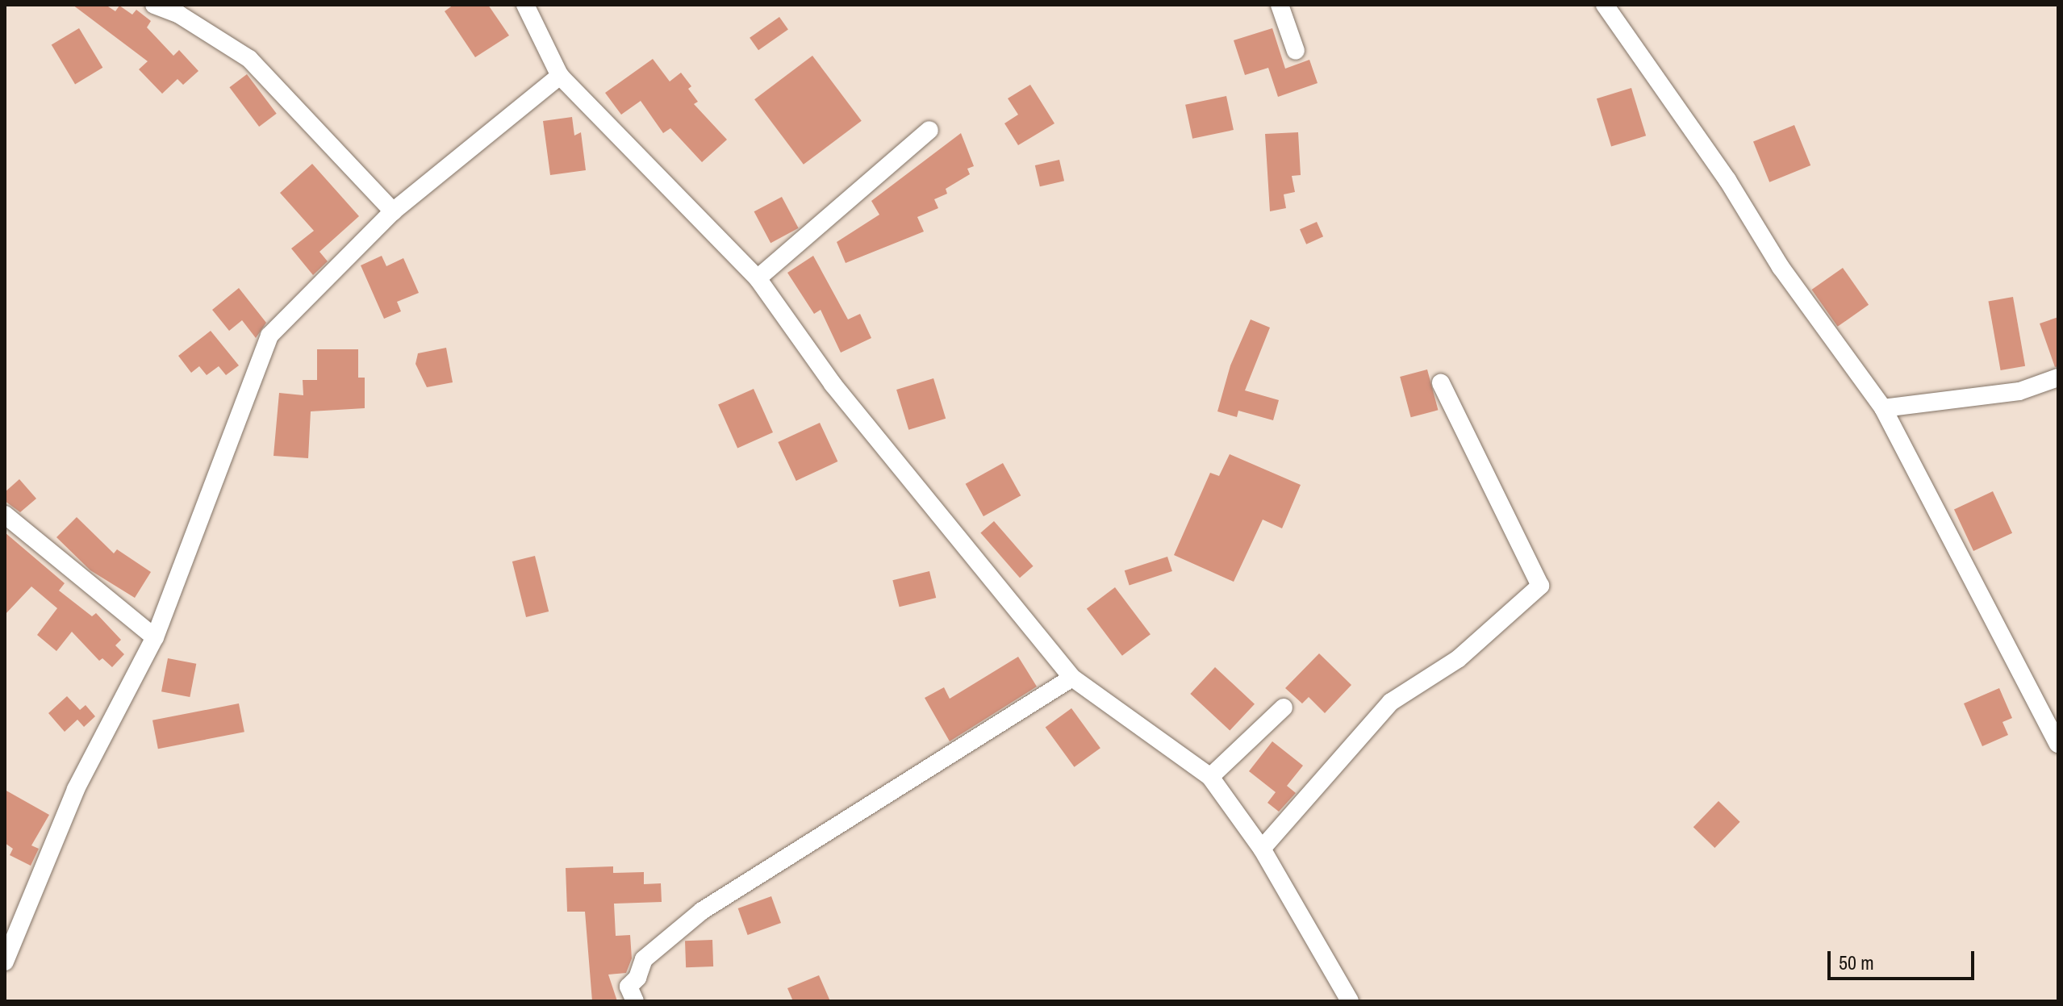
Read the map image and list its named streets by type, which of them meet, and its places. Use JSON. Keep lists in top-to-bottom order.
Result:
{
  "scale_bar": "50 m"
}
